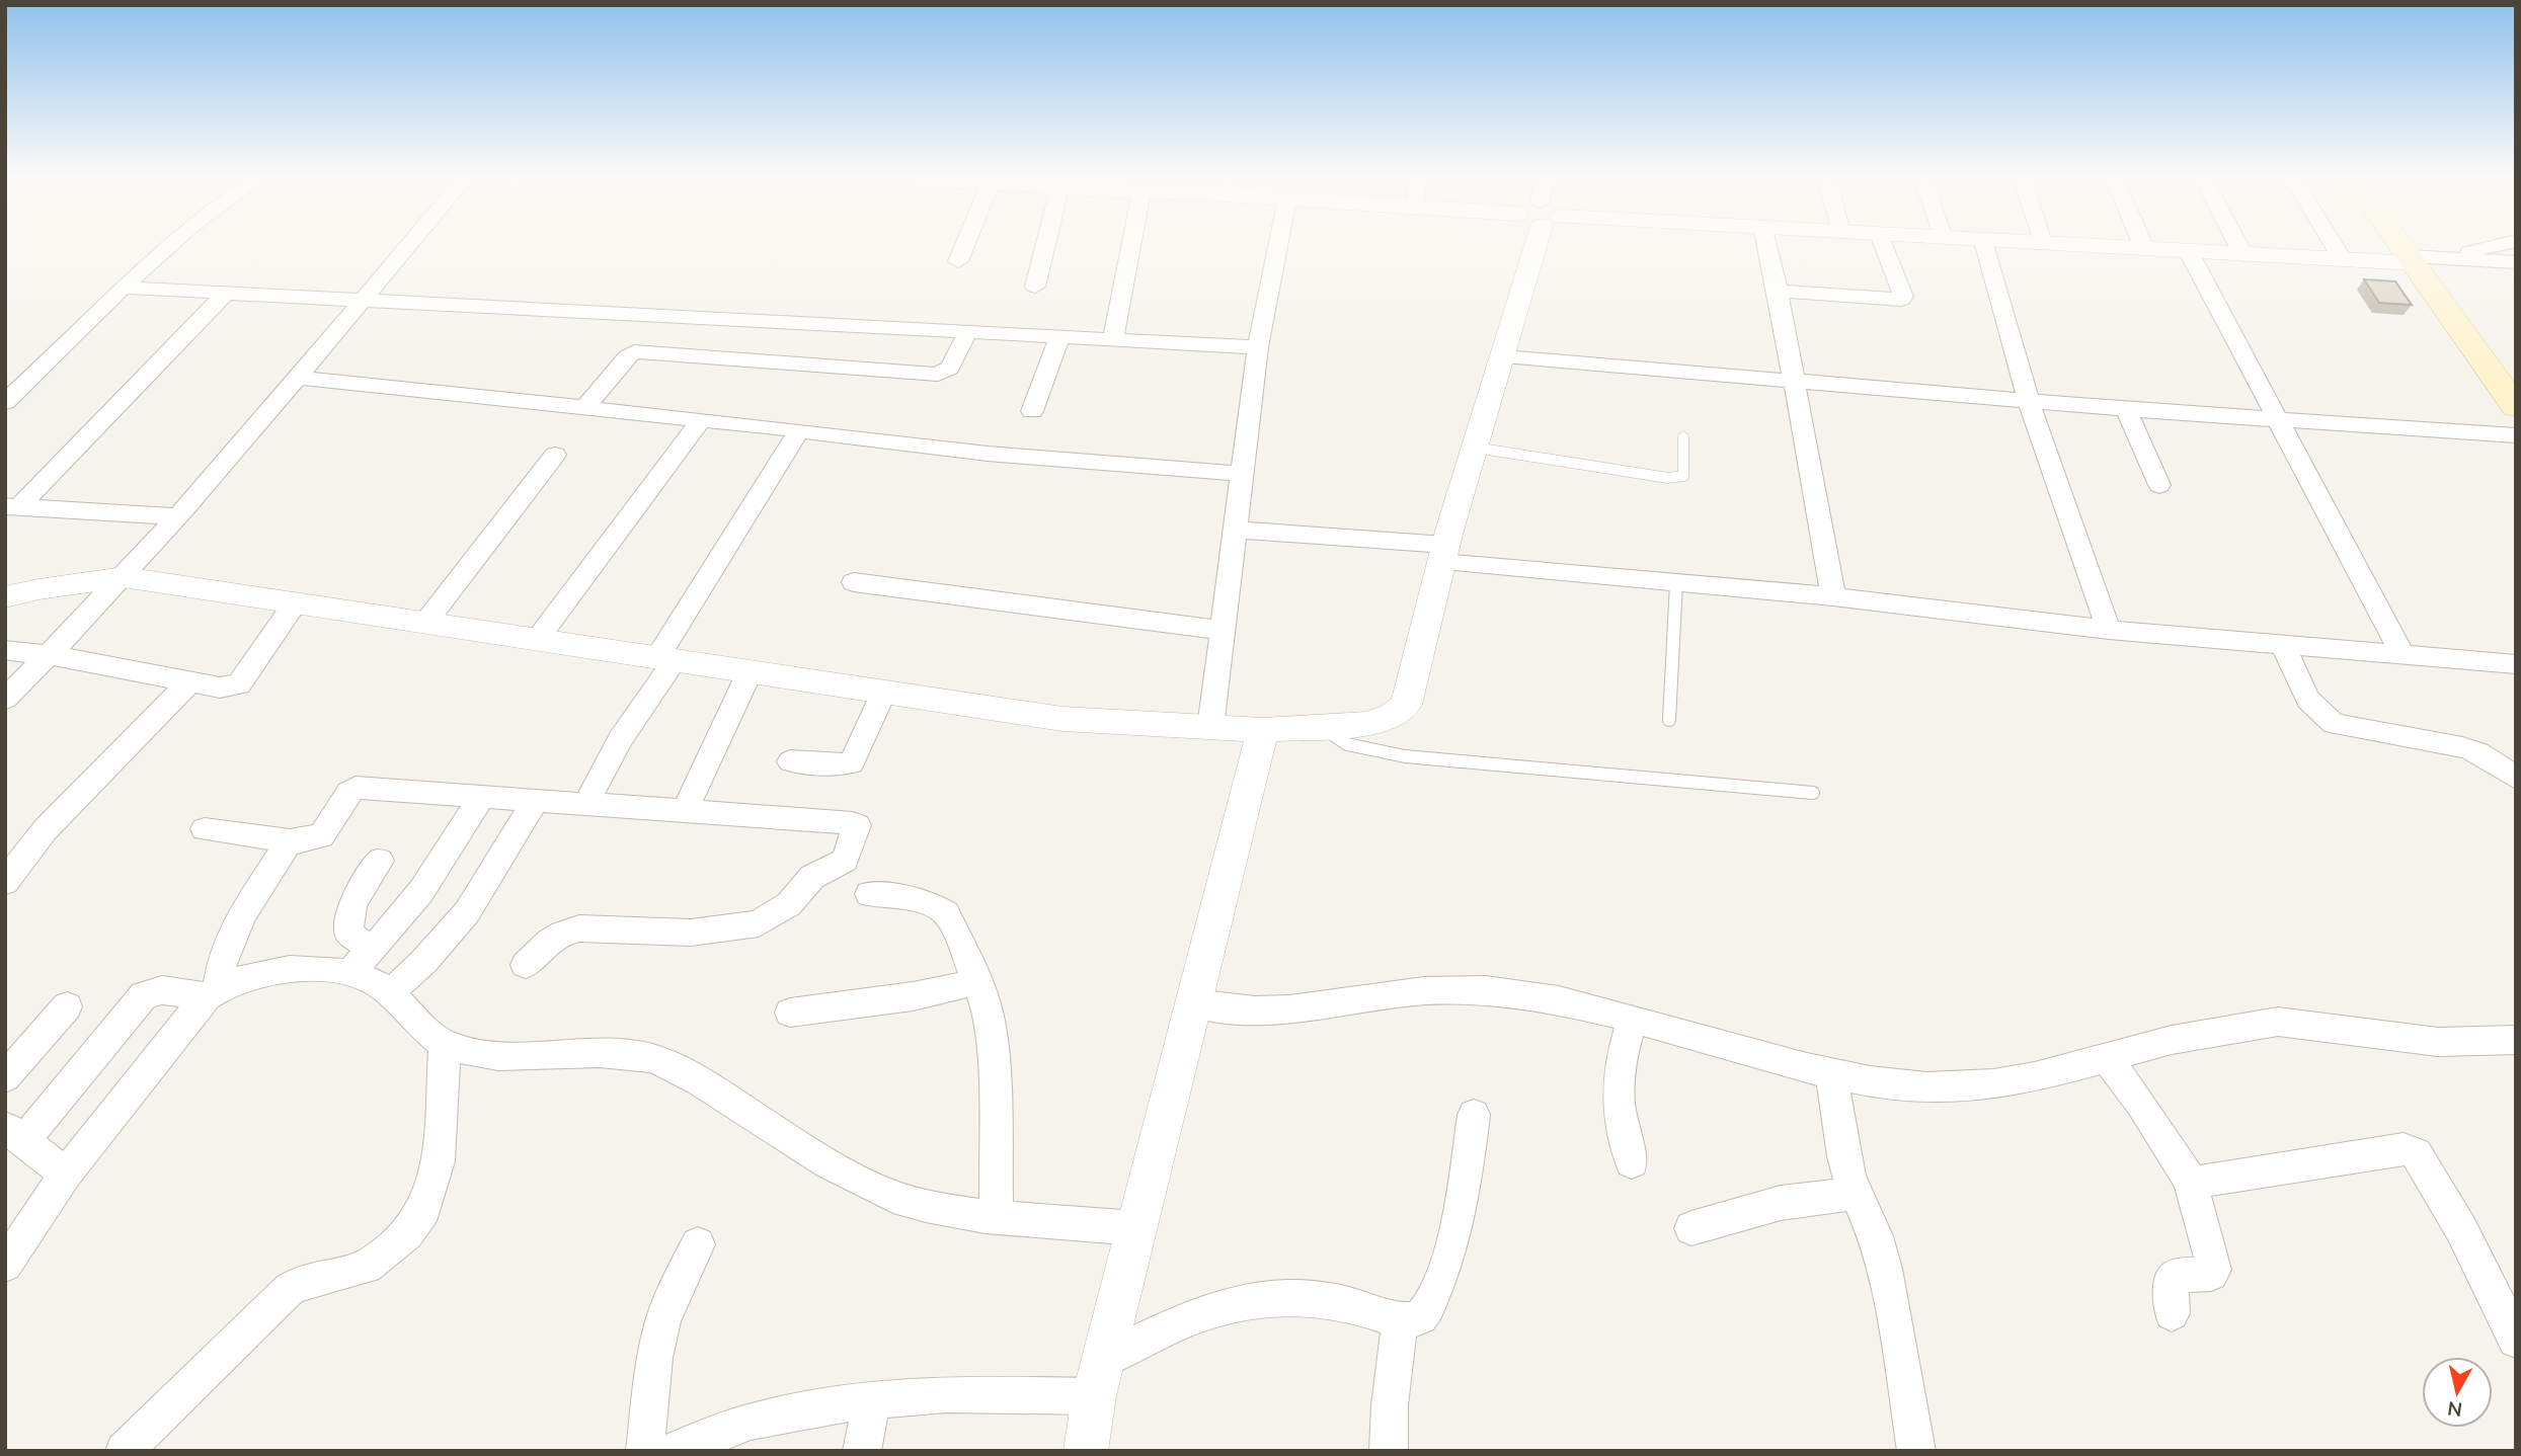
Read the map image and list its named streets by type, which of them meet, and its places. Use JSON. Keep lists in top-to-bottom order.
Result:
{
  "north": "bottom"
}
